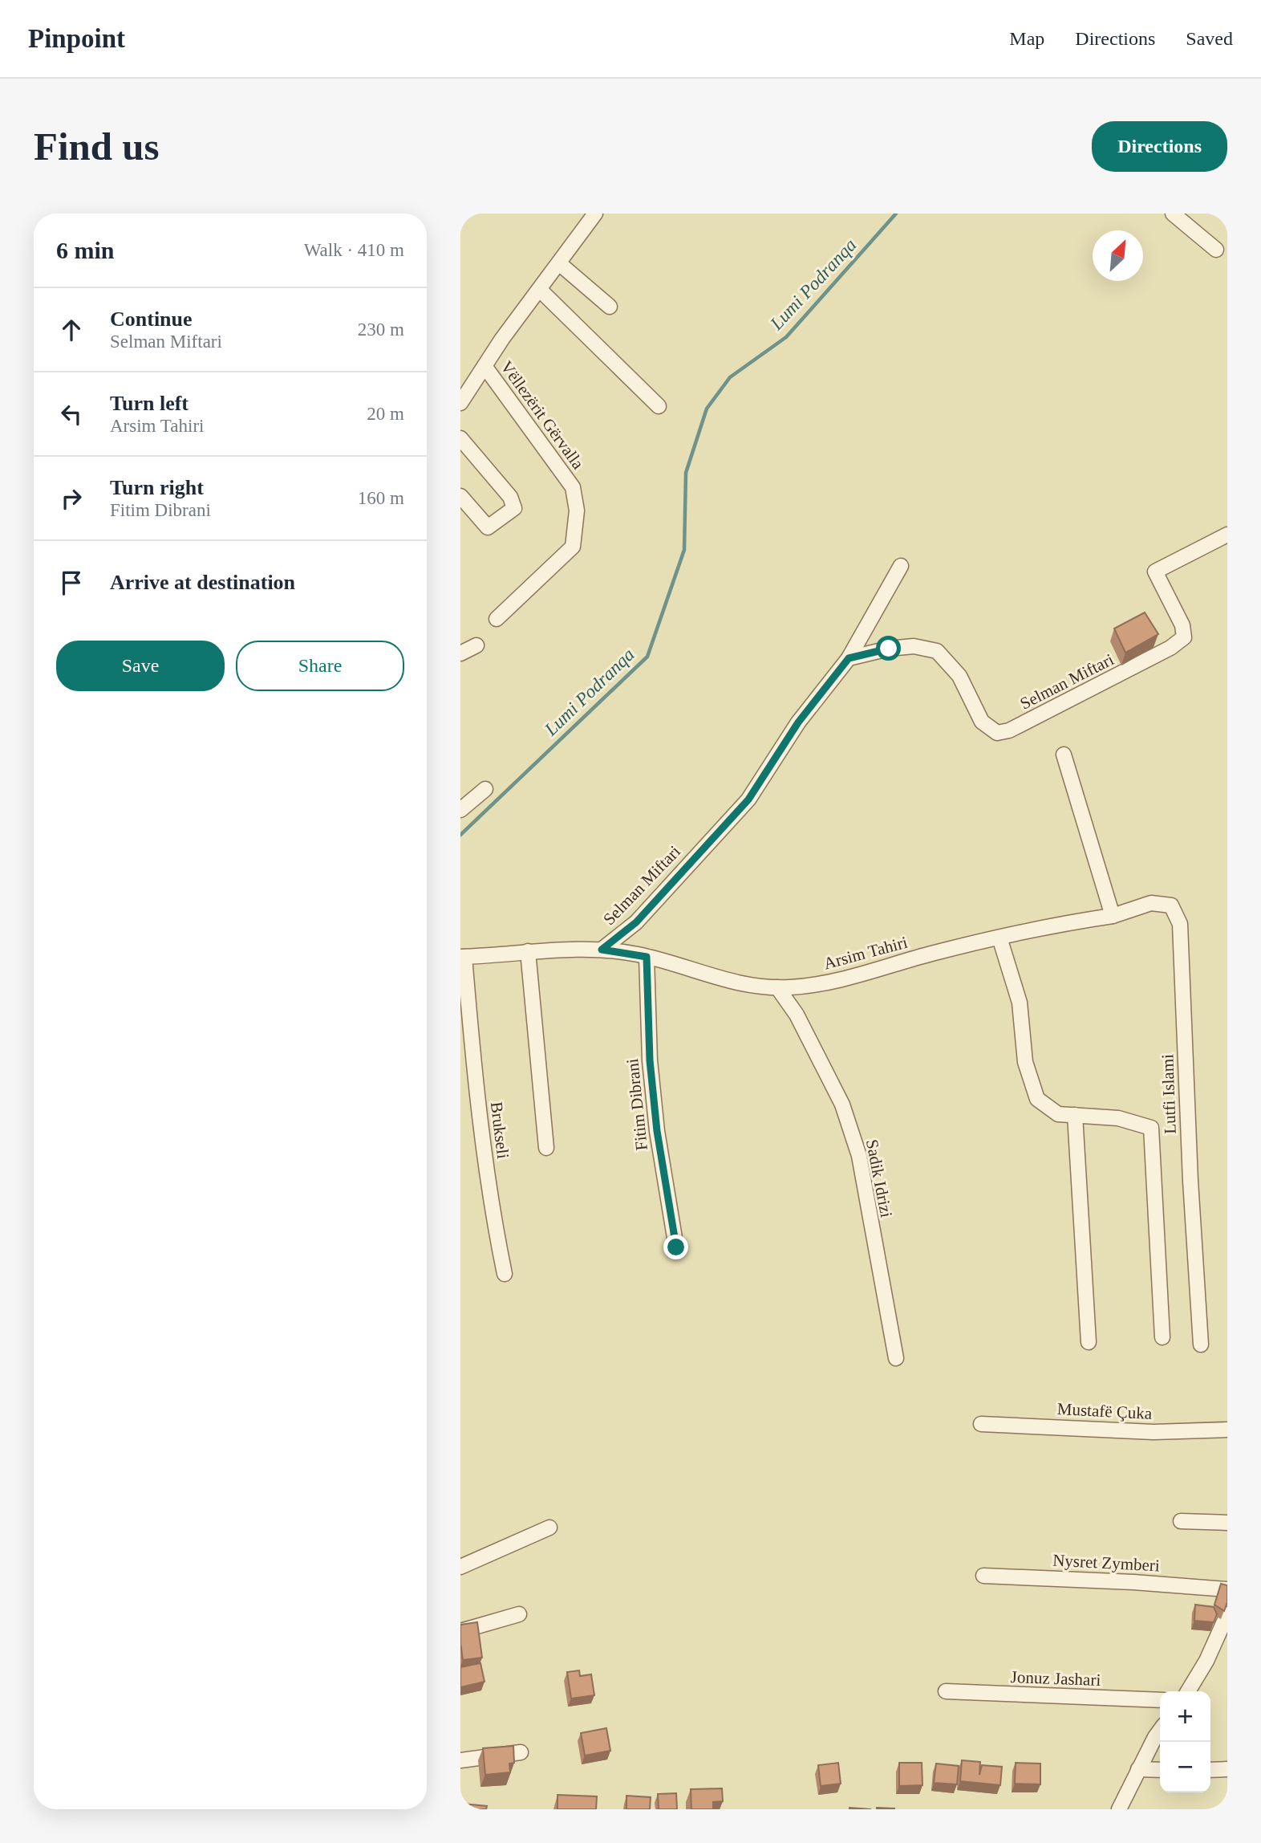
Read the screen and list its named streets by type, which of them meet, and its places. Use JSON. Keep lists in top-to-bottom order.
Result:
{
  "streets": {
    "street": [
      "Vëllezërit Gërvalla",
      "Selman Miftari",
      "Arsim Tahiri",
      "Lutfi Islami",
      "Fitim Dibrani",
      "Brukseli",
      "Sadik Idrizi",
      "Mustafë Çuka",
      "Nysret Zymberi",
      "Jonuz Jashari"
    ]
  },
  "crossings": [
    ["Selman Miftari", "Arsim Tahiri"],
    ["Arsim Tahiri", "Lutfi Islami"],
    ["Arsim Tahiri", "Fitim Dibrani"],
    ["Arsim Tahiri", "Brukseli"],
    ["Arsim Tahiri", "Sadik Idrizi"]
  ],
  "water": ["Lumi Podranqa"],
  "north": "top right",
  "page": {
    "header": "Pinpoint",
    "nav": ["Map", "Directions", "Saved"],
    "buttons": [
      "Directions",
      ["Save", "Share"]
    ],
    "title": "Find us",
    "heading": ["6 min", "Walk · 410 m"],
    "list": [
      ["Continue", "Selman Miftari", "230 m"],
      ["Turn left", "Arsim Tahiri", "20 m"],
      ["Turn right", "Fitim Dibrani", "160 m"],
      "Arrive at destination"
    ],
    "map_buttons": ["+", "−"]
  }
}
